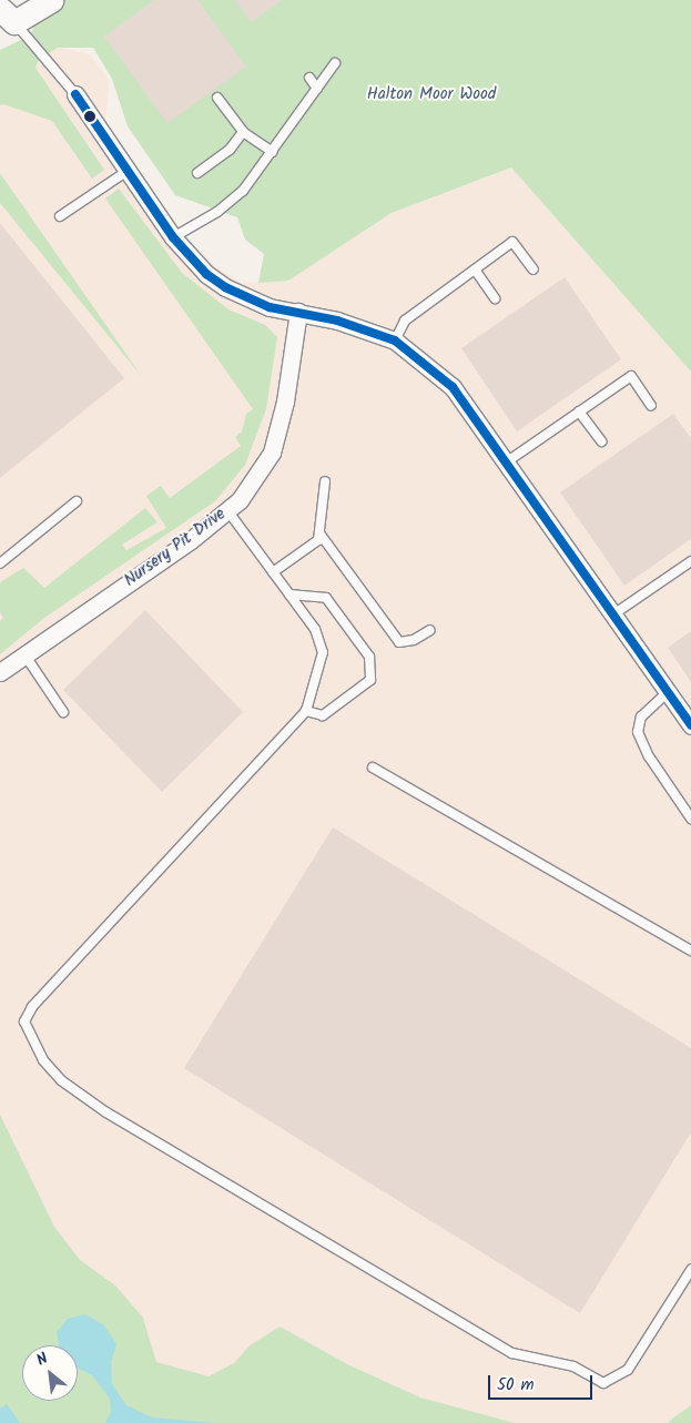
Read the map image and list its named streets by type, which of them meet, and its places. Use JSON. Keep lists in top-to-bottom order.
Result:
{
  "streets": {
    "street": ["Nursery Pit Drive"]
  },
  "parks": ["Halton Moor Wood"],
  "scale_bar": "50 m",
  "north": "top left"
}
